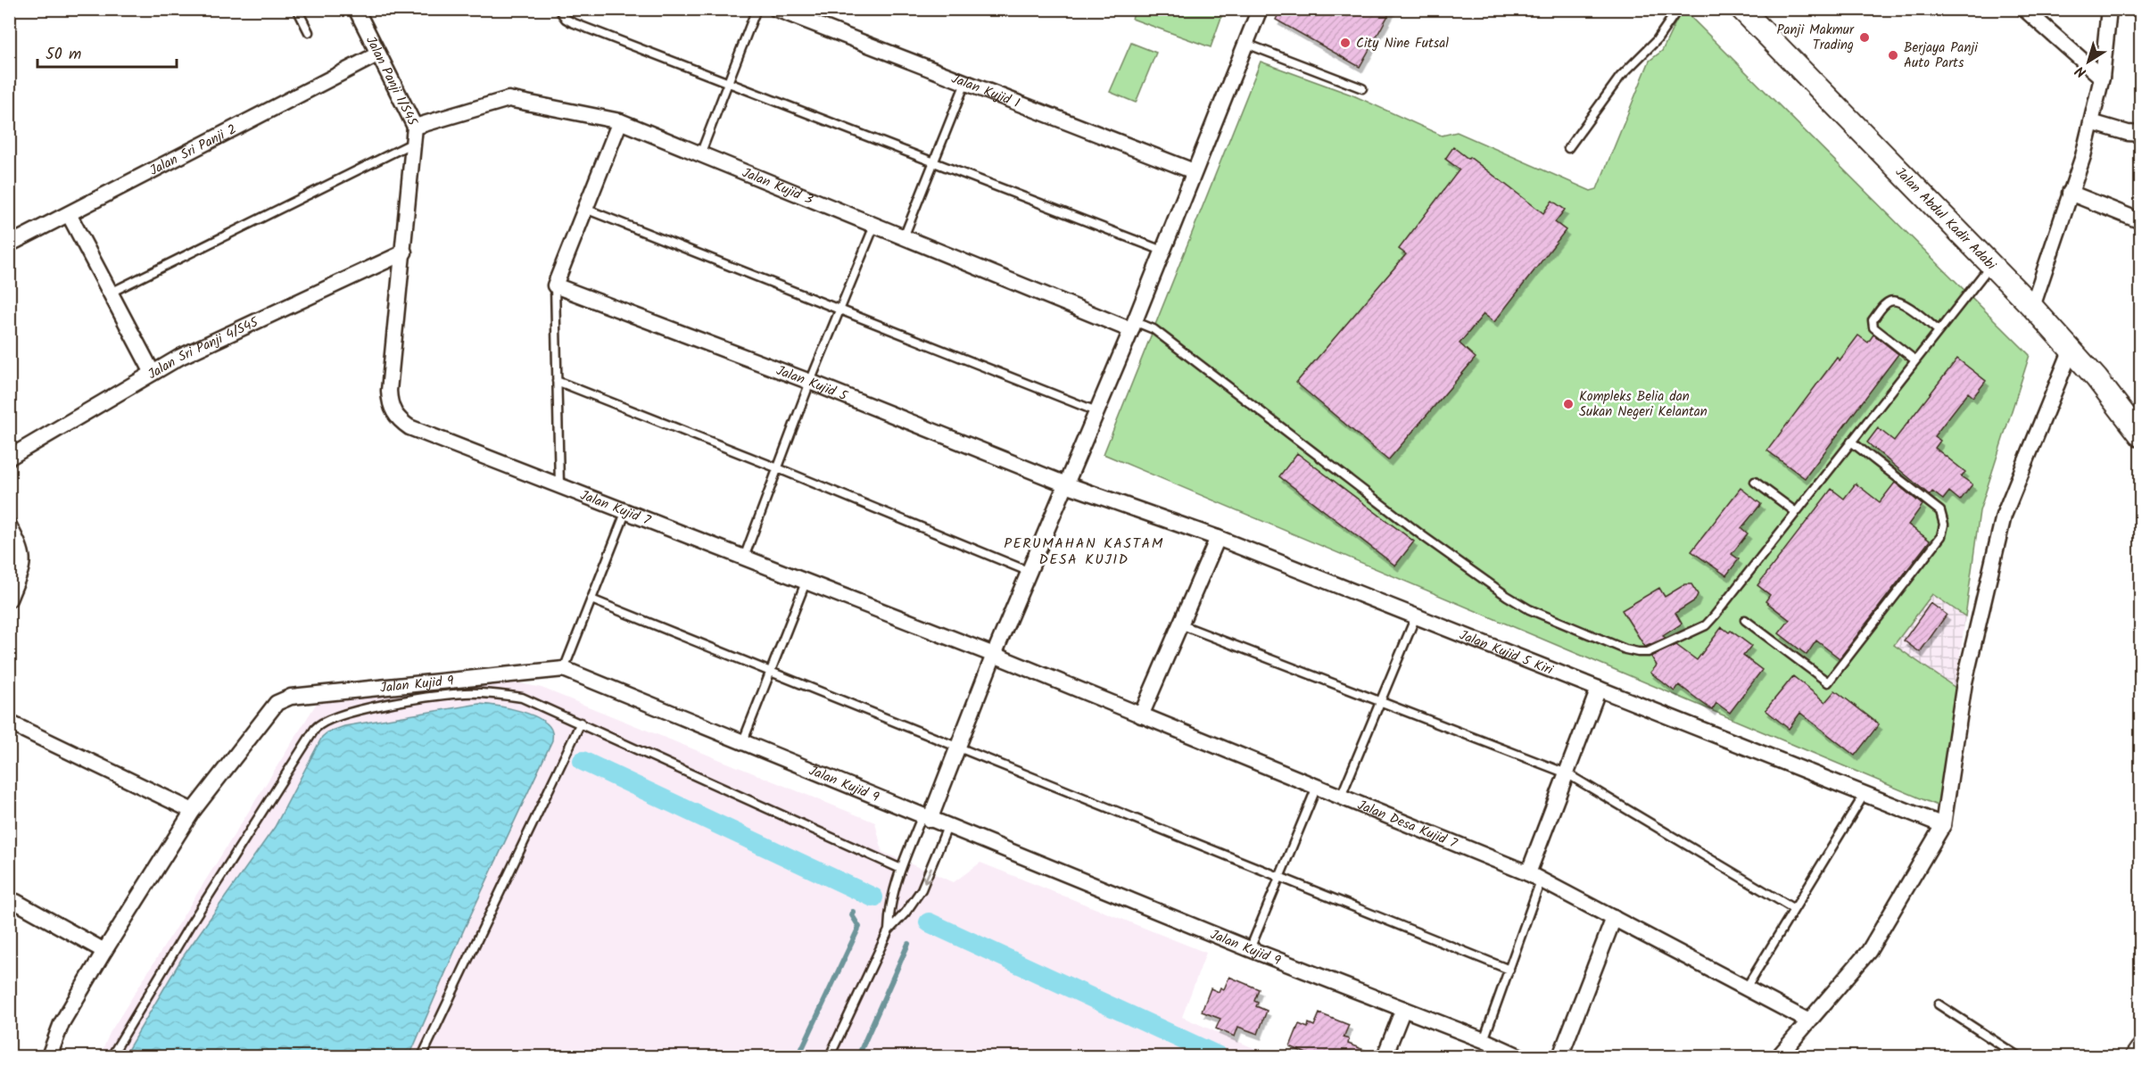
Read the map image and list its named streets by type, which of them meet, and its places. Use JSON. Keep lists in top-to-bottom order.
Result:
{
  "streets": {
    "main road": ["Jalan Abdul Kadir Adabi"],
    "street": [
      "Jalan Panji 1/S45",
      "Jalan Kujid 1",
      "Jalan Sri Panji 2",
      "Jalan Kujid 3",
      "Jalan Sri Panji 4/S45",
      "Jalan Kujid 5",
      "Jalan Kujid 7",
      "Jalan Kujid 5 Kiri",
      "Jalan Kujid 9",
      "Jalan Desa Kujid 7"
    ]
  },
  "crossings": [
    ["Jalan Panji 1/S45", "Jalan Sri Panji 2"],
    ["Jalan Panji 1/S45", "Jalan Kujid 3"],
    ["Jalan Panji 1/S45", "Jalan Sri Panji 4/S45"],
    ["Jalan Panji 1/S45", "Jalan Kujid 7"],
    ["Jalan Sri Panji 4/S45", "Jalan Kujid 7"],
    ["Jalan Kujid 5", "Jalan Kujid 5 Kiri"],
    ["Jalan Kujid 7", "Jalan Desa Kujid 7"]
  ],
  "districts": ["PERUMAHAN KASTAM DESA KUJID"],
  "places": [
    "Panji Makmur Trading",
    "City Nine Futsal",
    "Berjaya Panji Auto Parts",
    "Kompleks Belia dan Sukan Negeri Kelantan"
  ],
  "scale_bar": "50 m",
  "north": "bottom left"
}
